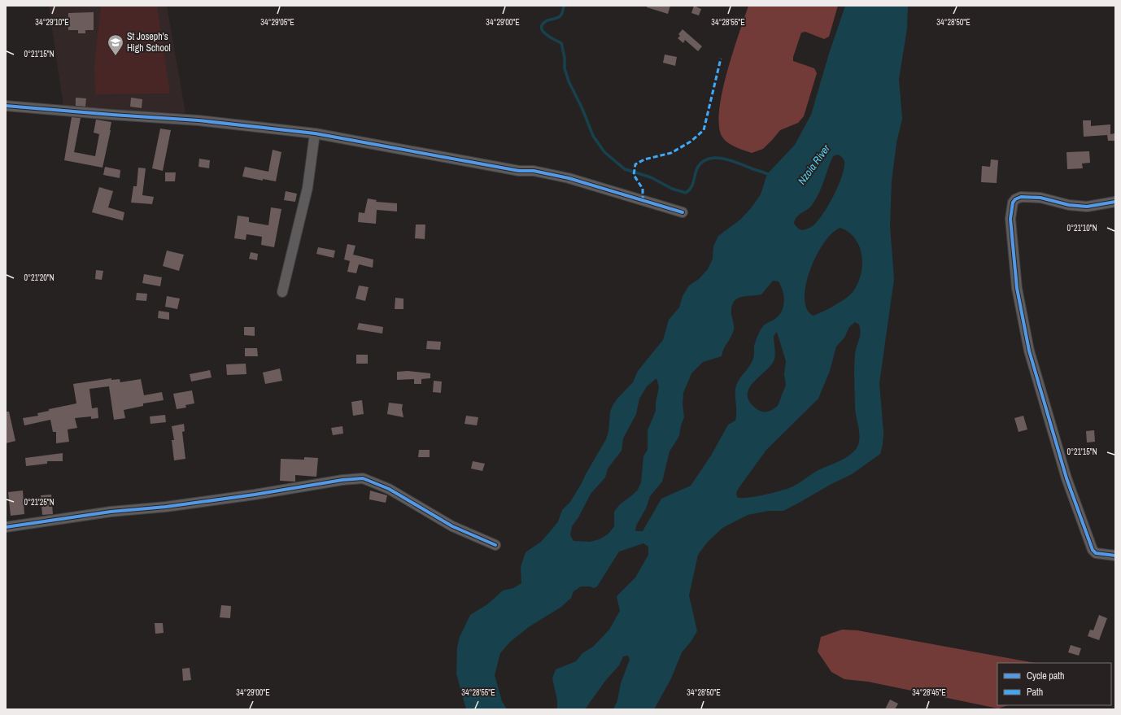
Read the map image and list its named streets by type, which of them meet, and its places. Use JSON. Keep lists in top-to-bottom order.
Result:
{
  "water": ["Nzoia River"],
  "places": {
    "school or university": ["St Joseph's High School"]
  },
  "legend": ["Cycle path", "Path"],
  "coordinates": [
    "34°29'05\"E",
    "34°29'00\"E",
    "34°28'55\"E",
    "34°29'10\"E",
    "34°28'50\"E",
    "0°21'15\"N",
    "0°21'10\"N",
    "0°21'20\"N",
    "0°21'25\"N",
    "34°28'45\"E"
  ]
}
